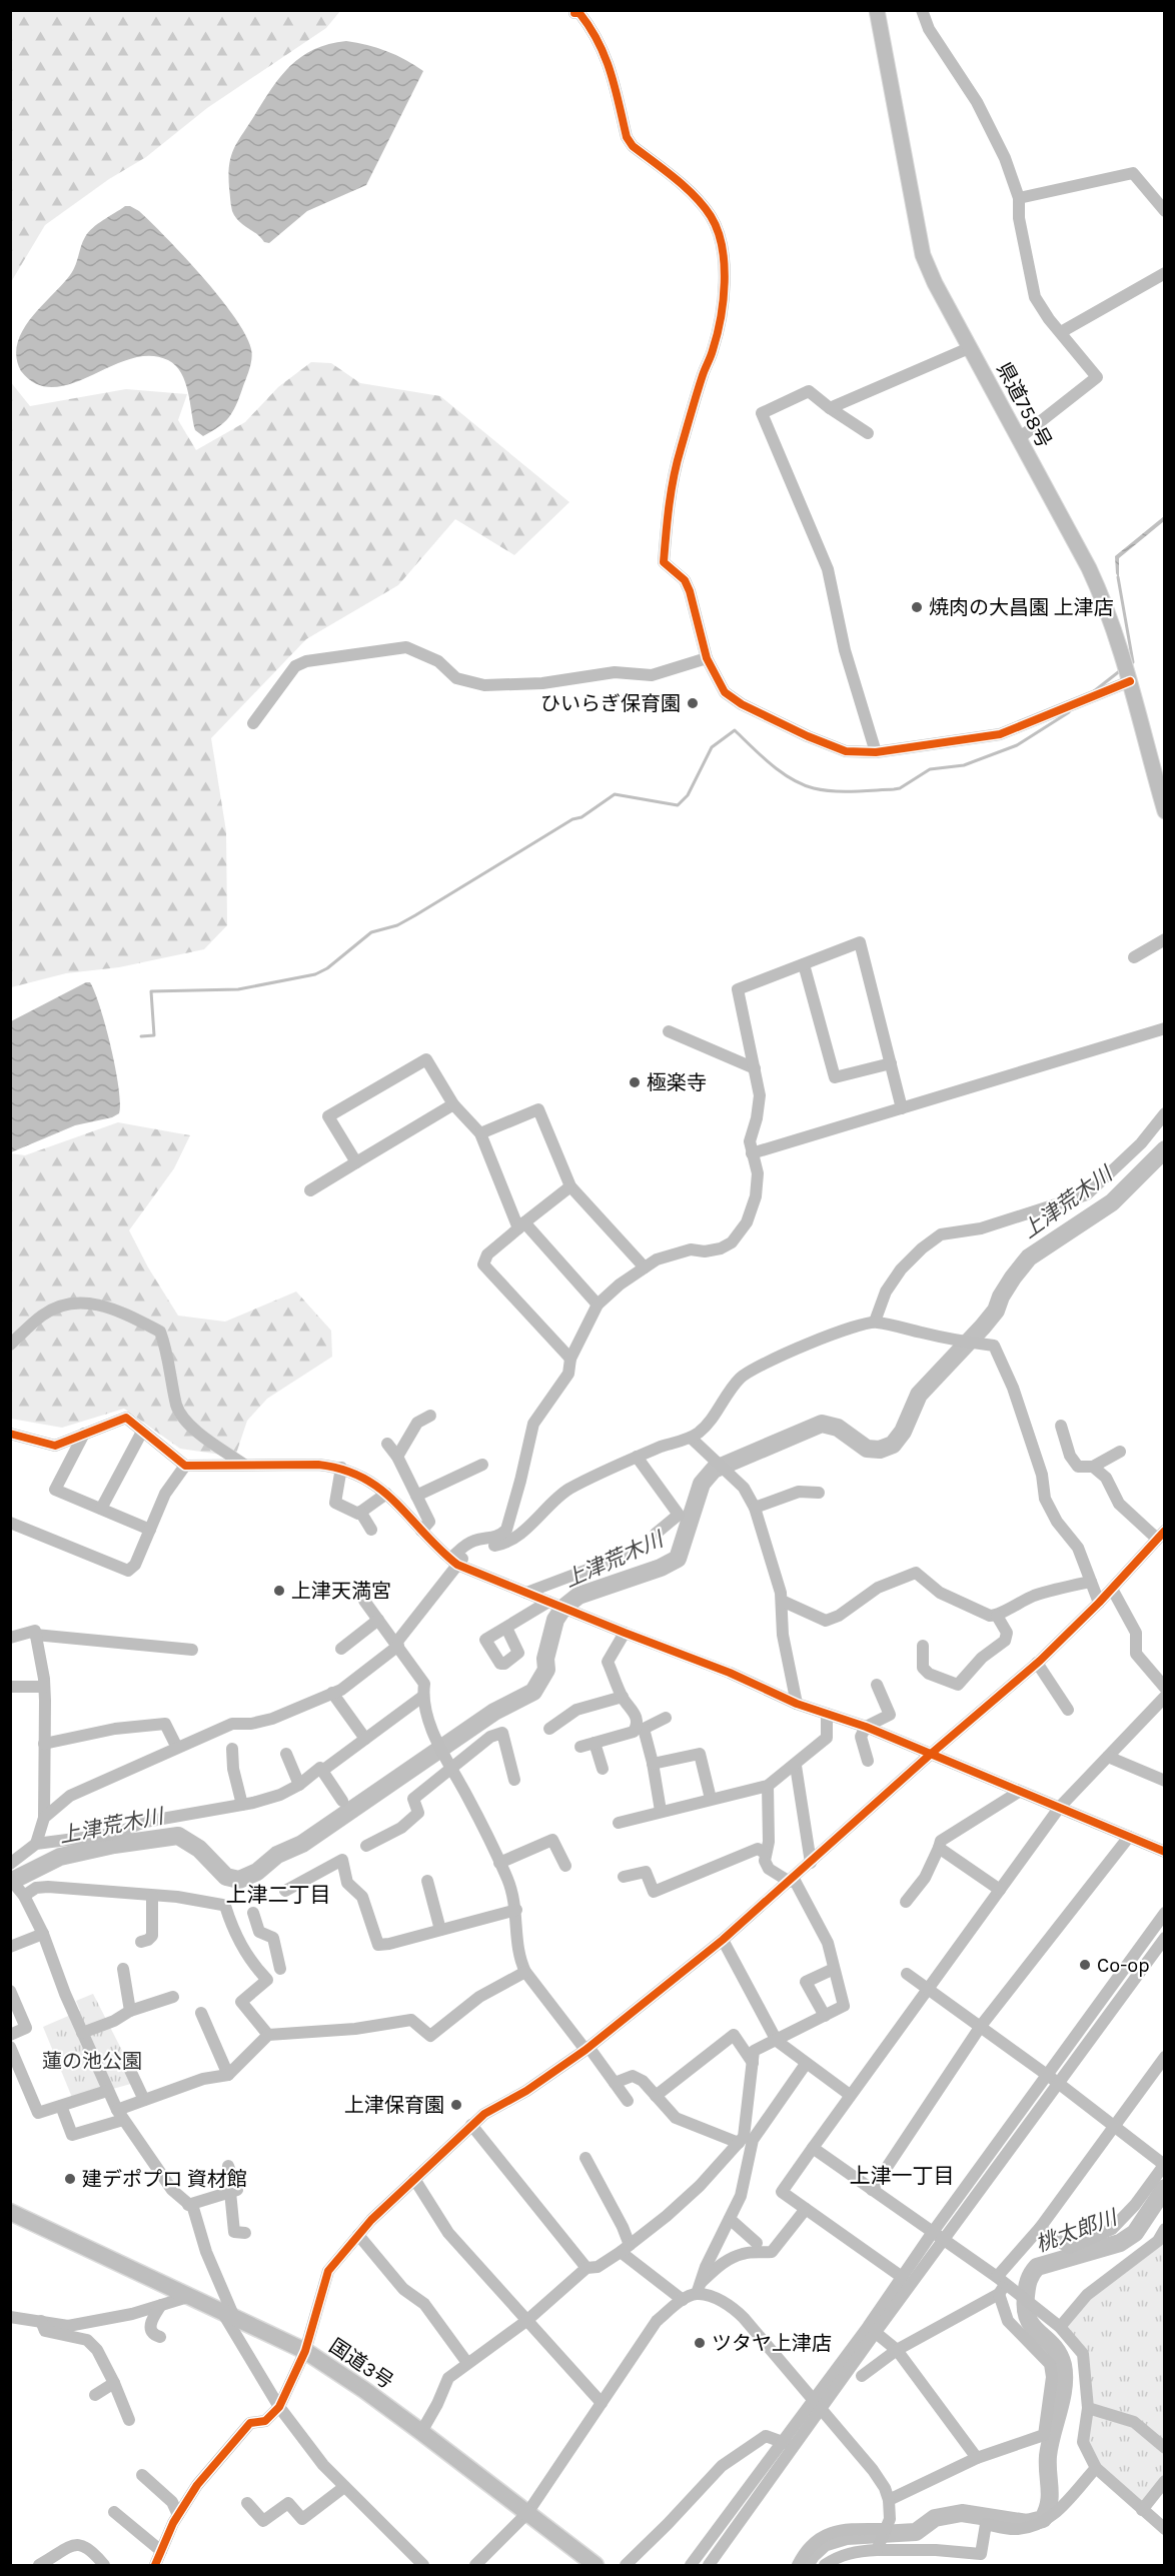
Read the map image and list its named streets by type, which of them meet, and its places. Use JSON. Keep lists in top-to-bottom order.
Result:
{
  "streets": {
    "highway": ["国道3号"],
    "main road": ["県道758号"]
  },
  "districts": ["上津二丁目", "上津一丁目"],
  "water": ["上津荒木川", "桃太郎川"],
  "parks": ["蓮の池公園"],
  "places": [
    "焼肉の大昌園 上津店",
    "ひいらぎ保育園",
    "極楽寺",
    "上津天満宮",
    "Co-op",
    "上津保育園",
    "建デポプロ 資材館",
    "ツタヤ上津店"
  ]
}
